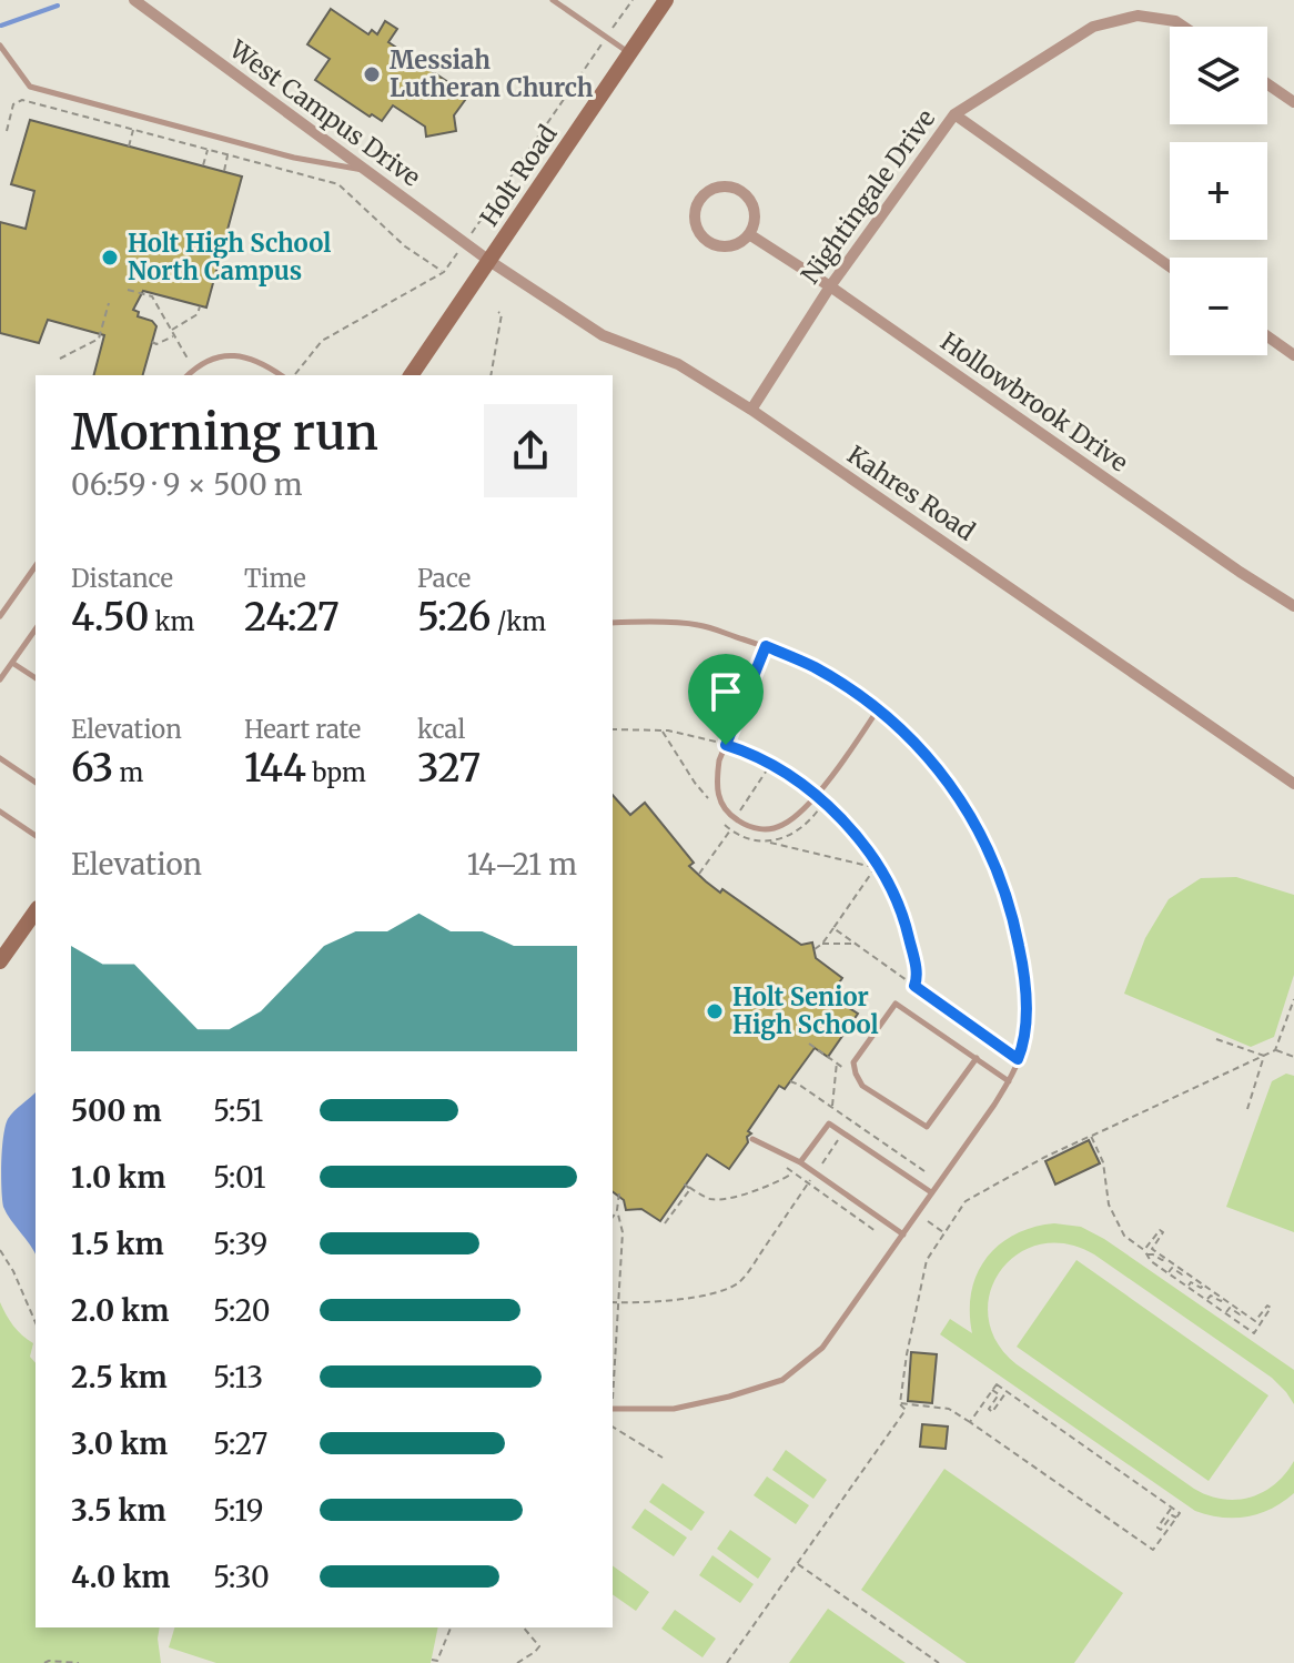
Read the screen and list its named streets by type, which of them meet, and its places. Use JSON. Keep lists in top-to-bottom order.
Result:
{
  "streets": {
    "main road": ["Holt Road"],
    "street": [
      "West Campus Drive",
      "Nightingale Drive",
      "Hollowbrook Drive",
      "Kahres Road"
    ]
  },
  "crossings": [
    ["West Campus Drive", "Holt Road"],
    ["West Campus Drive", "Kahres Road"],
    ["Holt Road", "Kahres Road"],
    ["Nightingale Drive", "Hollowbrook Drive"],
    ["Nightingale Drive", "Kahres Road"]
  ],
  "places": ["Messiah Lutheran Church", "Holt High School North Campus", "Holt Senior High School"],
  "page": {
    "map_buttons": ["+", "−"],
    "heading": ["Morning run", "06:59 · 9 × 500 m"],
    "stats": [
      ["Distance", "4.50 km"],
      ["Time", "24:27"],
      ["Pace", "5:26 /km"],
      ["Elevation", "63 m"],
      ["Heart rate", "144 bpm"],
      ["kcal", "327"]
    ],
    "chart": ["Elevation", "14–21 m"],
    "list": [
      {
        "name": "500 m",
        "note": "5:51"
      },
      {
        "name": "1.0 km",
        "note": "5:01"
      },
      {
        "name": "1.5 km",
        "note": "5:39"
      },
      {
        "name": "2.0 km",
        "note": "5:20"
      },
      {
        "name": "2.5 km",
        "note": "5:13"
      },
      {
        "name": "3.0 km",
        "note": "5:27"
      },
      {
        "name": "3.5 km",
        "note": "5:19"
      },
      {
        "name": "4.0 km",
        "note": "5:30"
      }
    ]
  }
}
